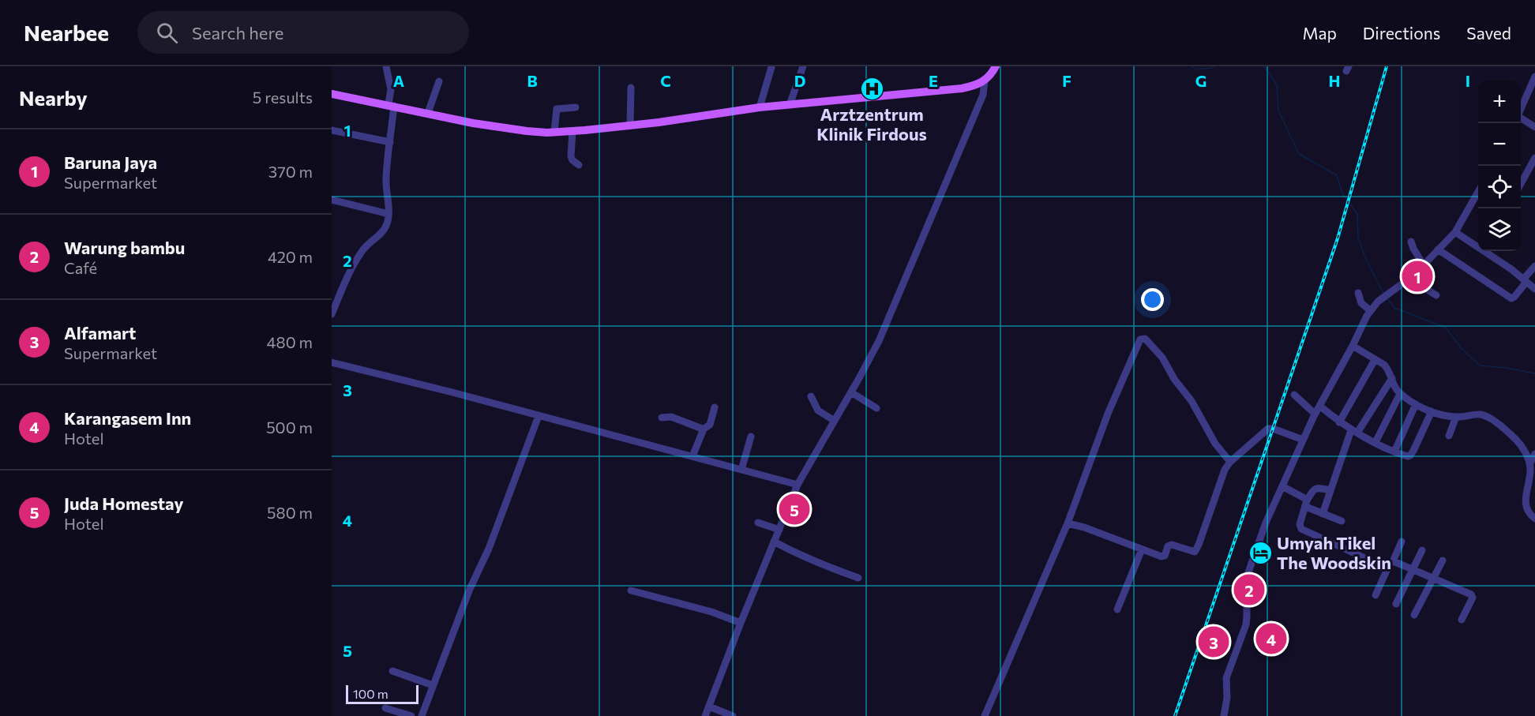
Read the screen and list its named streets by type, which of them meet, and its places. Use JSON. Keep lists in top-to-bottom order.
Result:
{
  "places": {
    "hospital": ["Arztzentrum Klinik Firdous"],
    "hotel": ["Umyah Tikel The Woodskin"]
  },
  "scale_bar": "100 m",
  "page": {
    "header": "Nearbee",
    "search": "Search here",
    "nav": ["Map", "Directions", "Saved"],
    "heading": ["Nearby", "5 results"],
    "map_buttons": ["+", "−"],
    "list": [
      {
        "mark": "1",
        "name": "Baruna Jaya",
        "note": "Supermarket",
        "value": "370 m"
      },
      {
        "mark": "2",
        "name": "Warung bambu",
        "note": "Café",
        "value": "420 m"
      },
      {
        "mark": "3",
        "name": "Alfamart",
        "note": "Supermarket",
        "value": "480 m"
      },
      {
        "mark": "4",
        "name": "Karangasem Inn",
        "note": "Hotel",
        "value": "500 m"
      },
      {
        "mark": "5",
        "name": "Juda Homestay",
        "note": "Hotel",
        "value": "580 m"
      }
    ],
    "pins": [
      "1",
      "5",
      "2",
      "4",
      "3"
    ],
    "scale": "100 m"
  },
  "grid": {
    "columns": [
      "A",
      "B",
      "C",
      "D",
      "E",
      "F",
      "G",
      "H",
      "I"
    ],
    "rows": [
      "1",
      "2",
      "3",
      "4",
      "5"
    ]
  }
}
